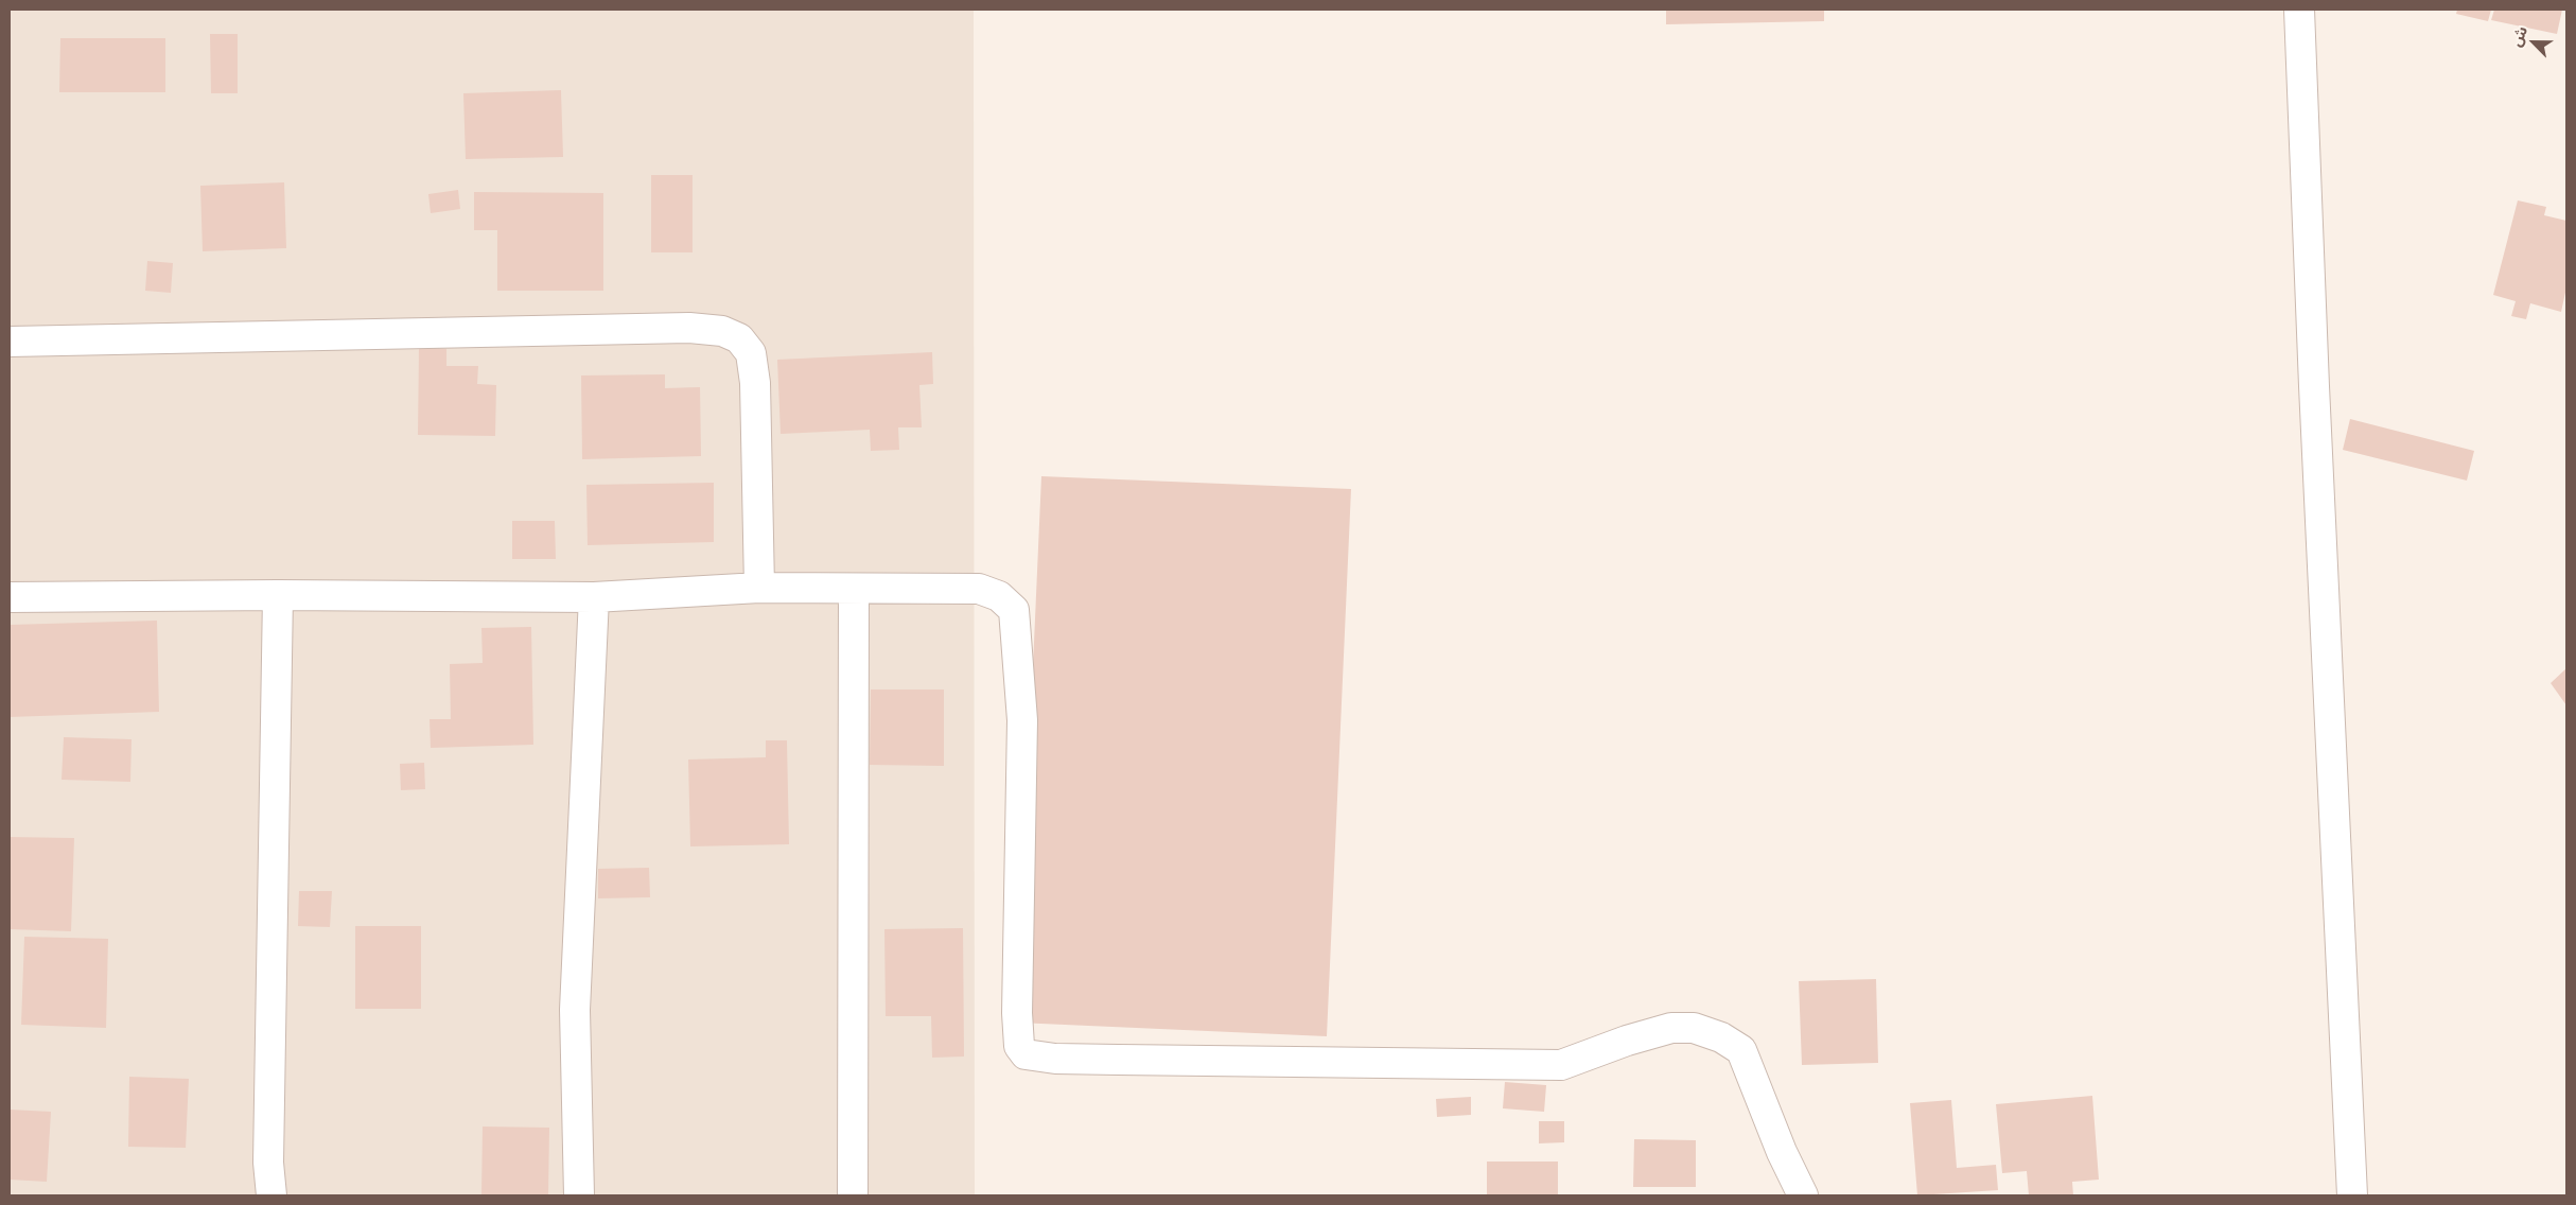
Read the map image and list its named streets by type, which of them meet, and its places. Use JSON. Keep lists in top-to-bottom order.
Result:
{
  "north": "top left"
}
